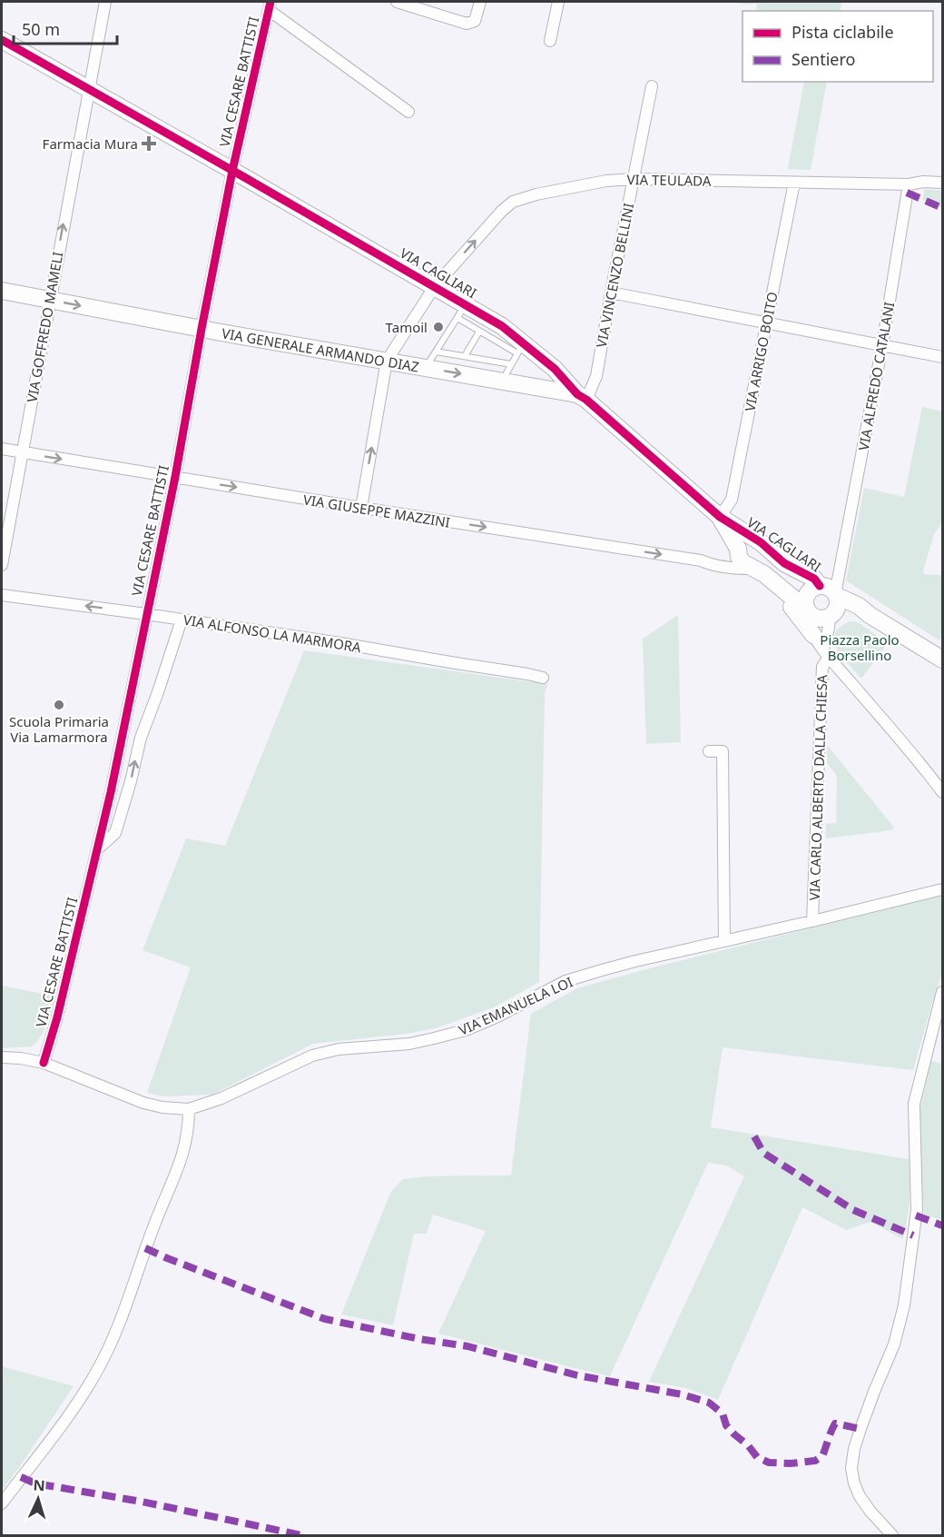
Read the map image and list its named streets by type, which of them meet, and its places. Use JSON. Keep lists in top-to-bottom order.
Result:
{
  "streets": {
    "street": [
      "VIA CESARE BATTISTI",
      "VIA TEULADA",
      "VIA CAGLIARI",
      "VIA VINCENZO BELLINI",
      "VIA GOFFREDO MAMELI",
      "VIA GENERALE ARMANDO DIAZ",
      "VIA ARRIGO BOITO",
      "VIA ALFREDO CATALANI",
      "VIA GIUSEPPE MAZZINI",
      "VIA ALFONSO LA MARMORA",
      "VIA CARLO ALBERTO DALLA CHIESA",
      "VIA EMANUELA LOI"
    ]
  },
  "crossings": [
    ["VIA CESARE BATTISTI", "VIA CAGLIARI"],
    ["VIA CESARE BATTISTI", "VIA GENERALE ARMANDO DIAZ"],
    ["VIA CESARE BATTISTI", "VIA GIUSEPPE MAZZINI"],
    ["VIA CESARE BATTISTI", "VIA ALFONSO LA MARMORA"],
    ["VIA CESARE BATTISTI", "VIA EMANUELA LOI"],
    ["VIA TEULADA", "VIA CAGLIARI"],
    ["VIA TEULADA", "VIA VINCENZO BELLINI"],
    ["VIA TEULADA", "VIA GENERALE ARMANDO DIAZ"],
    ["VIA TEULADA", "VIA ARRIGO BOITO"],
    ["VIA TEULADA", "VIA ALFREDO CATALANI"],
    ["VIA CAGLIARI", "VIA VINCENZO BELLINI"],
    ["VIA CAGLIARI", "VIA GOFFREDO MAMELI"],
    ["VIA CAGLIARI", "VIA GENERALE ARMANDO DIAZ"],
    ["VIA CAGLIARI", "VIA ARRIGO BOITO"],
    ["VIA CAGLIARI", "VIA ALFREDO CATALANI"],
    ["VIA CAGLIARI", "VIA GIUSEPPE MAZZINI"],
    ["VIA CAGLIARI", "VIA CARLO ALBERTO DALLA CHIESA"],
    ["VIA VINCENZO BELLINI", "VIA GENERALE ARMANDO DIAZ"],
    ["VIA GOFFREDO MAMELI", "VIA GENERALE ARMANDO DIAZ"],
    ["VIA GOFFREDO MAMELI", "VIA GIUSEPPE MAZZINI"],
    ["VIA ALFREDO CATALANI", "VIA CARLO ALBERTO DALLA CHIESA"],
    ["VIA CARLO ALBERTO DALLA CHIESA", "VIA EMANUELA LOI"]
  ],
  "one_way": [
    "VIA TEULADA",
    "VIA GOFFREDO MAMELI",
    "VIA GENERALE ARMANDO DIAZ",
    "VIA GIUSEPPE MAZZINI"
  ],
  "parks": ["Piazza Paolo Borsellino"],
  "places": {
    "health": ["Farmacia Mura"],
    "other": ["Tamoil", "Scuola Primaria Via Lamarmora"]
  },
  "legend": ["Pista ciclabile", "Sentiero"],
  "scale_bar": "50 m",
  "north": "top"
}
